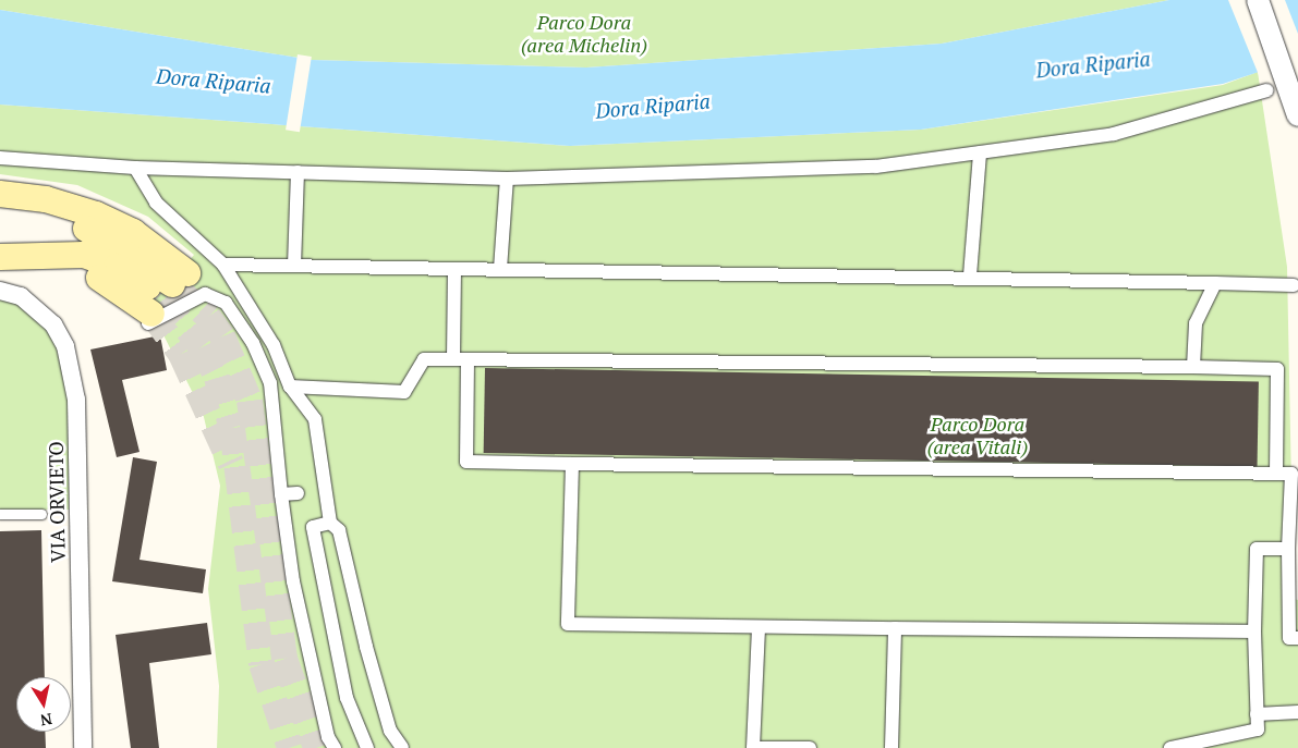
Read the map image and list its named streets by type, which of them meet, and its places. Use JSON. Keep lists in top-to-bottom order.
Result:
{
  "streets": {
    "street": ["VIA ORVIETO"]
  },
  "water": ["Dora Riparia"],
  "parks": ["Parco Dora (area Michelin)", "Parco Dora (area Vitali)"],
  "north": "bottom"
}
